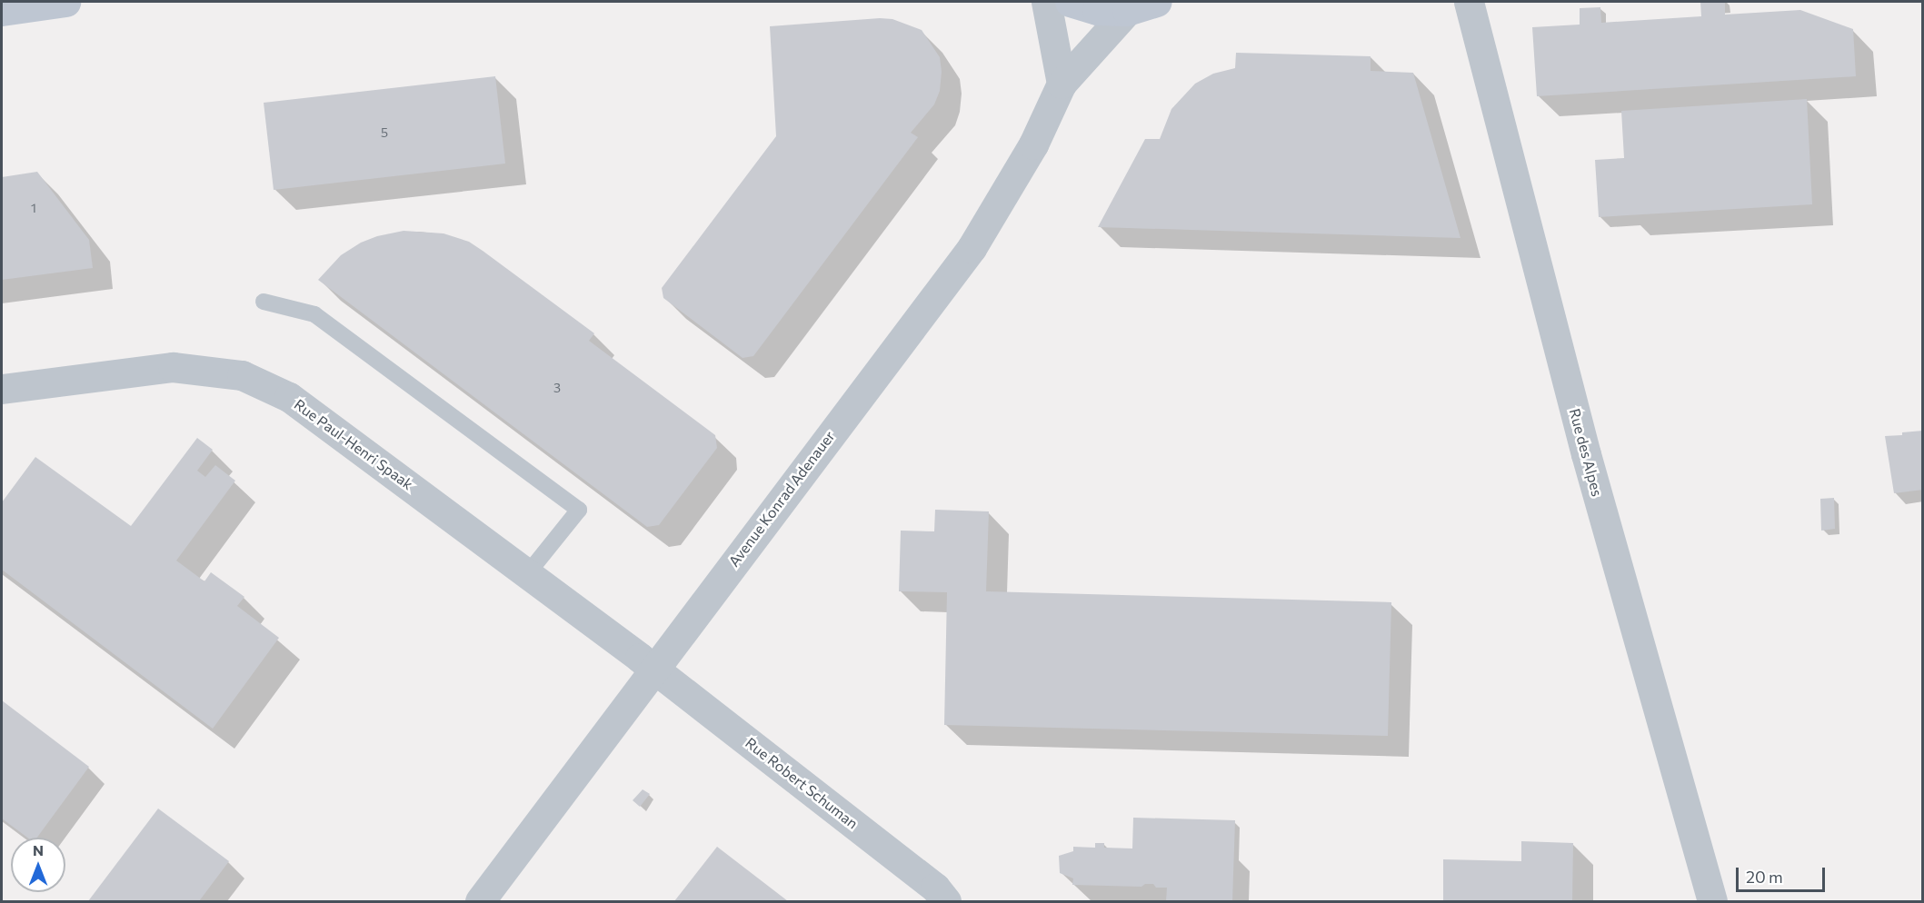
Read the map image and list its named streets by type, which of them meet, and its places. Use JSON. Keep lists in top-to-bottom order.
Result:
{
  "streets": {
    "street": [
      "Rue Paul-Henri Spaak",
      "Rue des Alpes",
      "Avenue Konrad Adenauer",
      "Rue Robert Schuman"
    ]
  },
  "crossings": [
    ["Rue Paul-Henri Spaak", "Avenue Konrad Adenauer"],
    ["Rue Paul-Henri Spaak", "Rue Robert Schuman"],
    ["Avenue Konrad Adenauer", "Rue Robert Schuman"]
  ],
  "house_numbers": ["5", "1", "3"],
  "scale_bar": "20 m",
  "north": "top"
}
